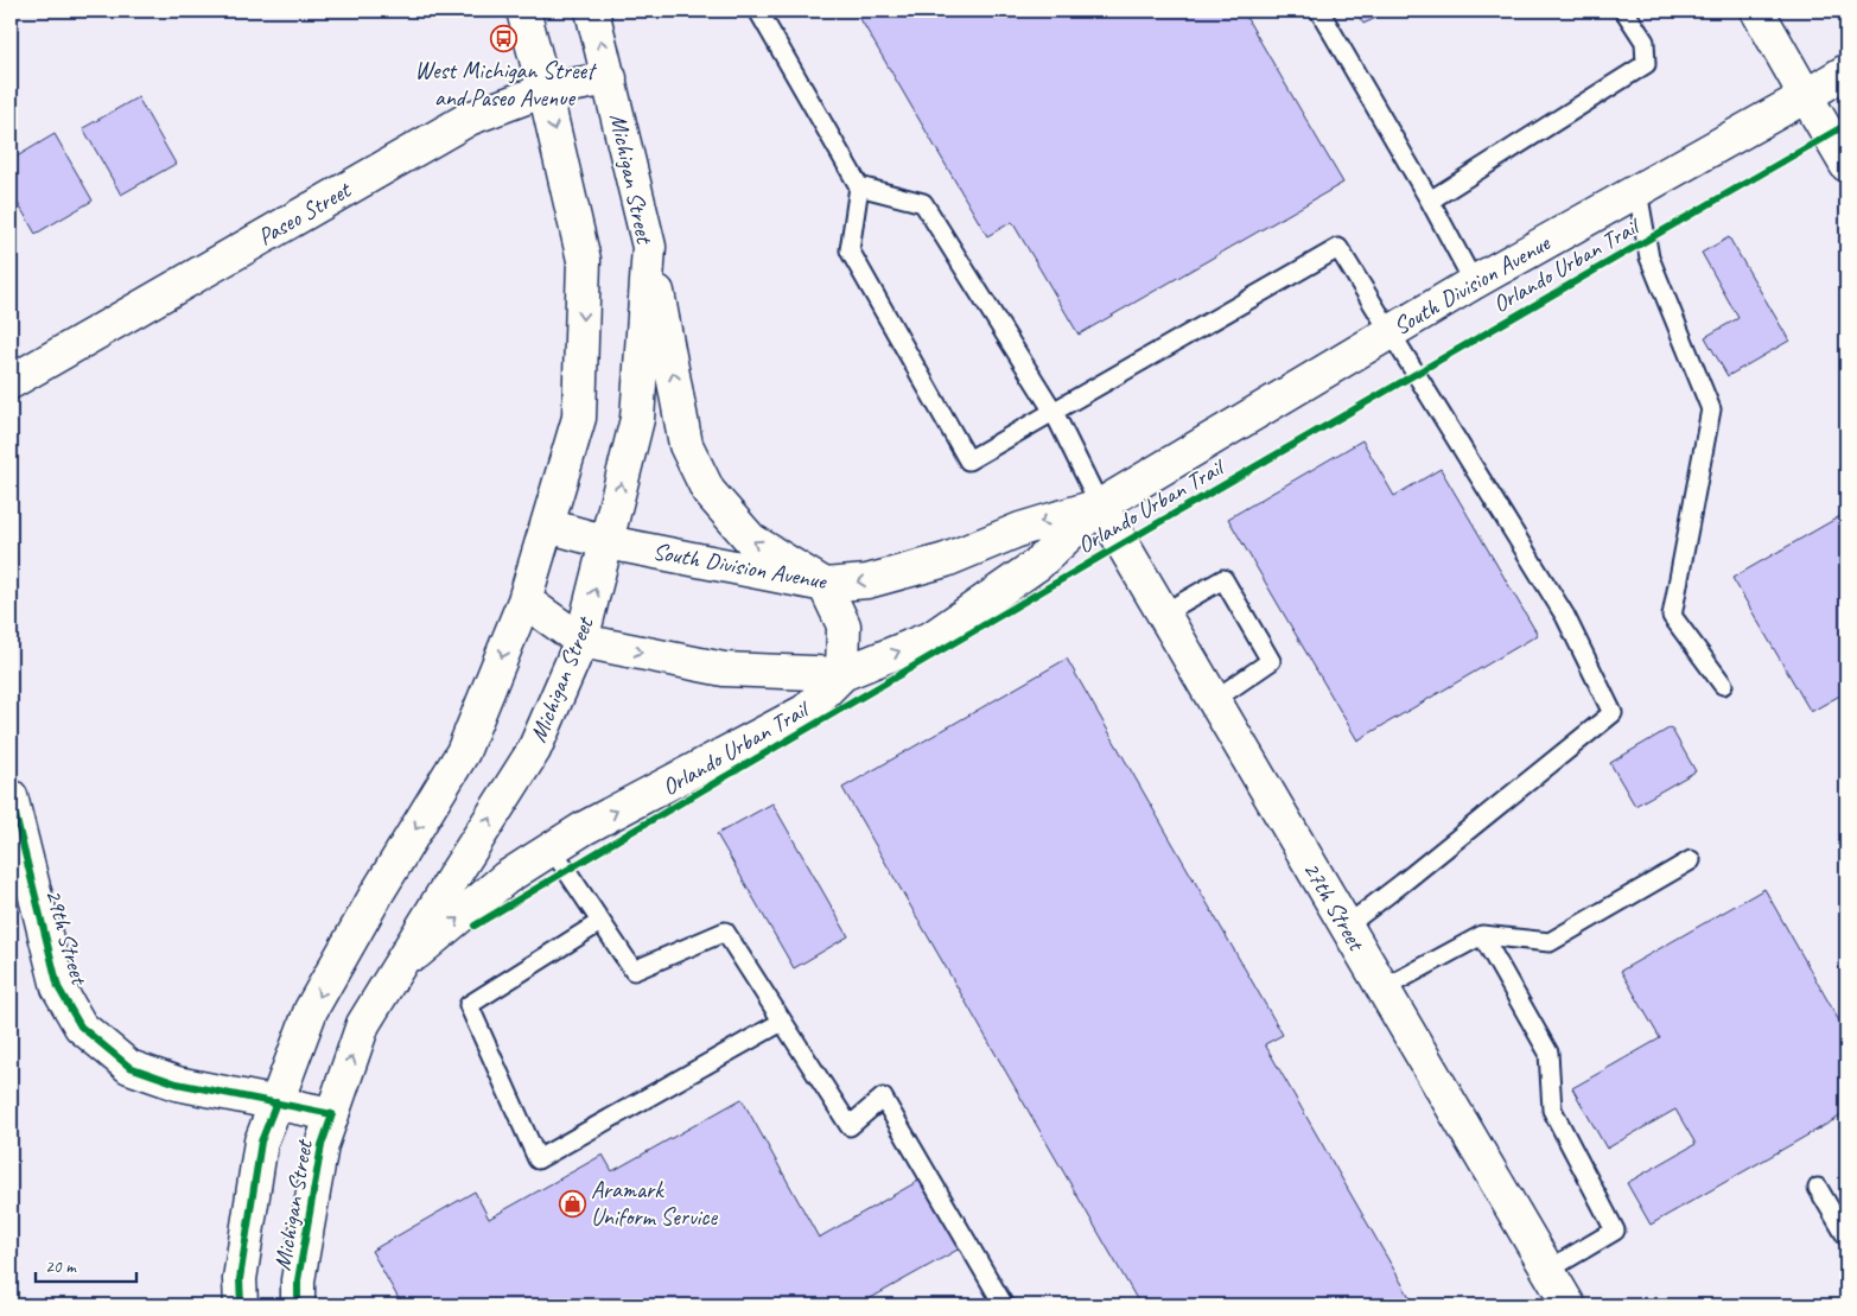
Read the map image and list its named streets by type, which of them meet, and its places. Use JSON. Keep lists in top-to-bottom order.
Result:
{
  "streets": {
    "street": [
      "Michigan Street",
      "Paseo Street",
      "South Division Avenue",
      "27th Street",
      "29th Street"
    ],
    "cycle path": ["Orlando Urban Trail"]
  },
  "crossings": [
    ["Michigan Street", "Paseo Street"],
    ["Michigan Street", "South Division Avenue"],
    ["Michigan Street", "29th Street"],
    ["South Division Avenue", "27th Street"]
  ],
  "places": {
    "bus stop": ["West Michigan Street and Paseo Avenue"],
    "shop": ["Aramark Uniform Service"]
  },
  "scale_bar": "20 m"
}
